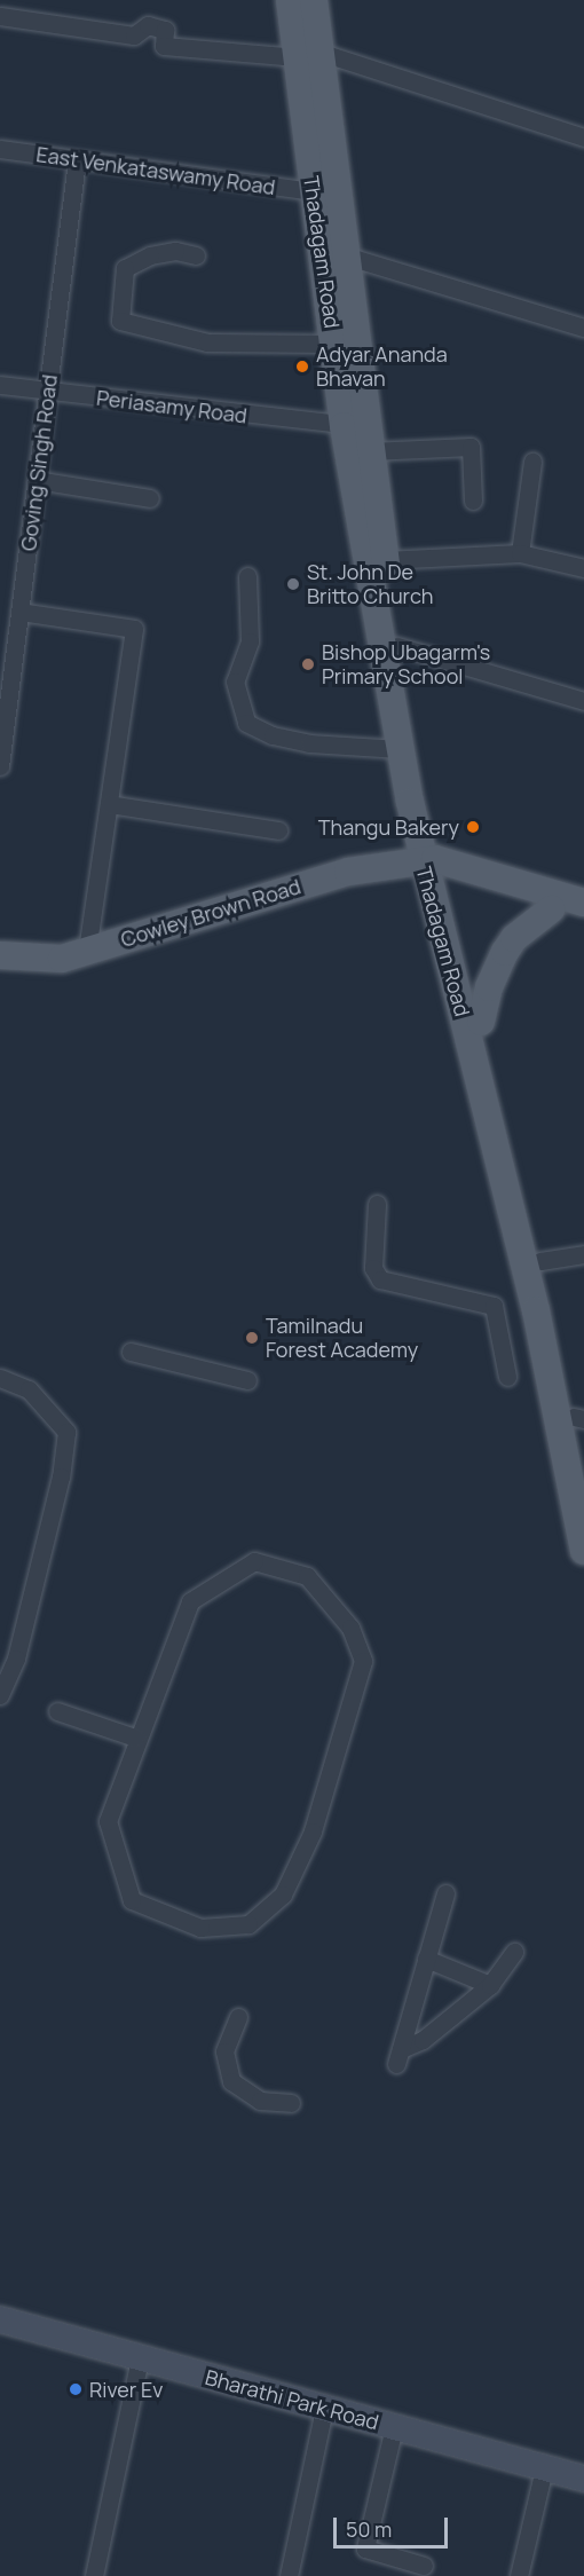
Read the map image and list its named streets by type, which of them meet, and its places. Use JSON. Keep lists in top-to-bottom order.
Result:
{
  "streets": {
    "main road": ["Thadagam Road", "Cowley Brown Road", "Bharathi Park Road"],
    "street": ["East Venkataswamy Road", "Periasamy Road", "Goving Singh Road"]
  },
  "crossings": [
    ["East Venkataswamy Road", "Thadagam Road"],
    ["East Venkataswamy Road", "Goving Singh Road"],
    ["Thadagam Road", "Periasamy Road"],
    ["Thadagam Road", "Cowley Brown Road"],
    ["Periasamy Road", "Goving Singh Road"]
  ],
  "places": [
    "Adyar Ananda Bhavan",
    "St. John De Britto Church",
    "Bishop Ubagarm's Primary School",
    "Thangu Bakery",
    "Tamilnadu Forest Academy",
    "River Ev"
  ],
  "scale_bar": "50 m"
}
